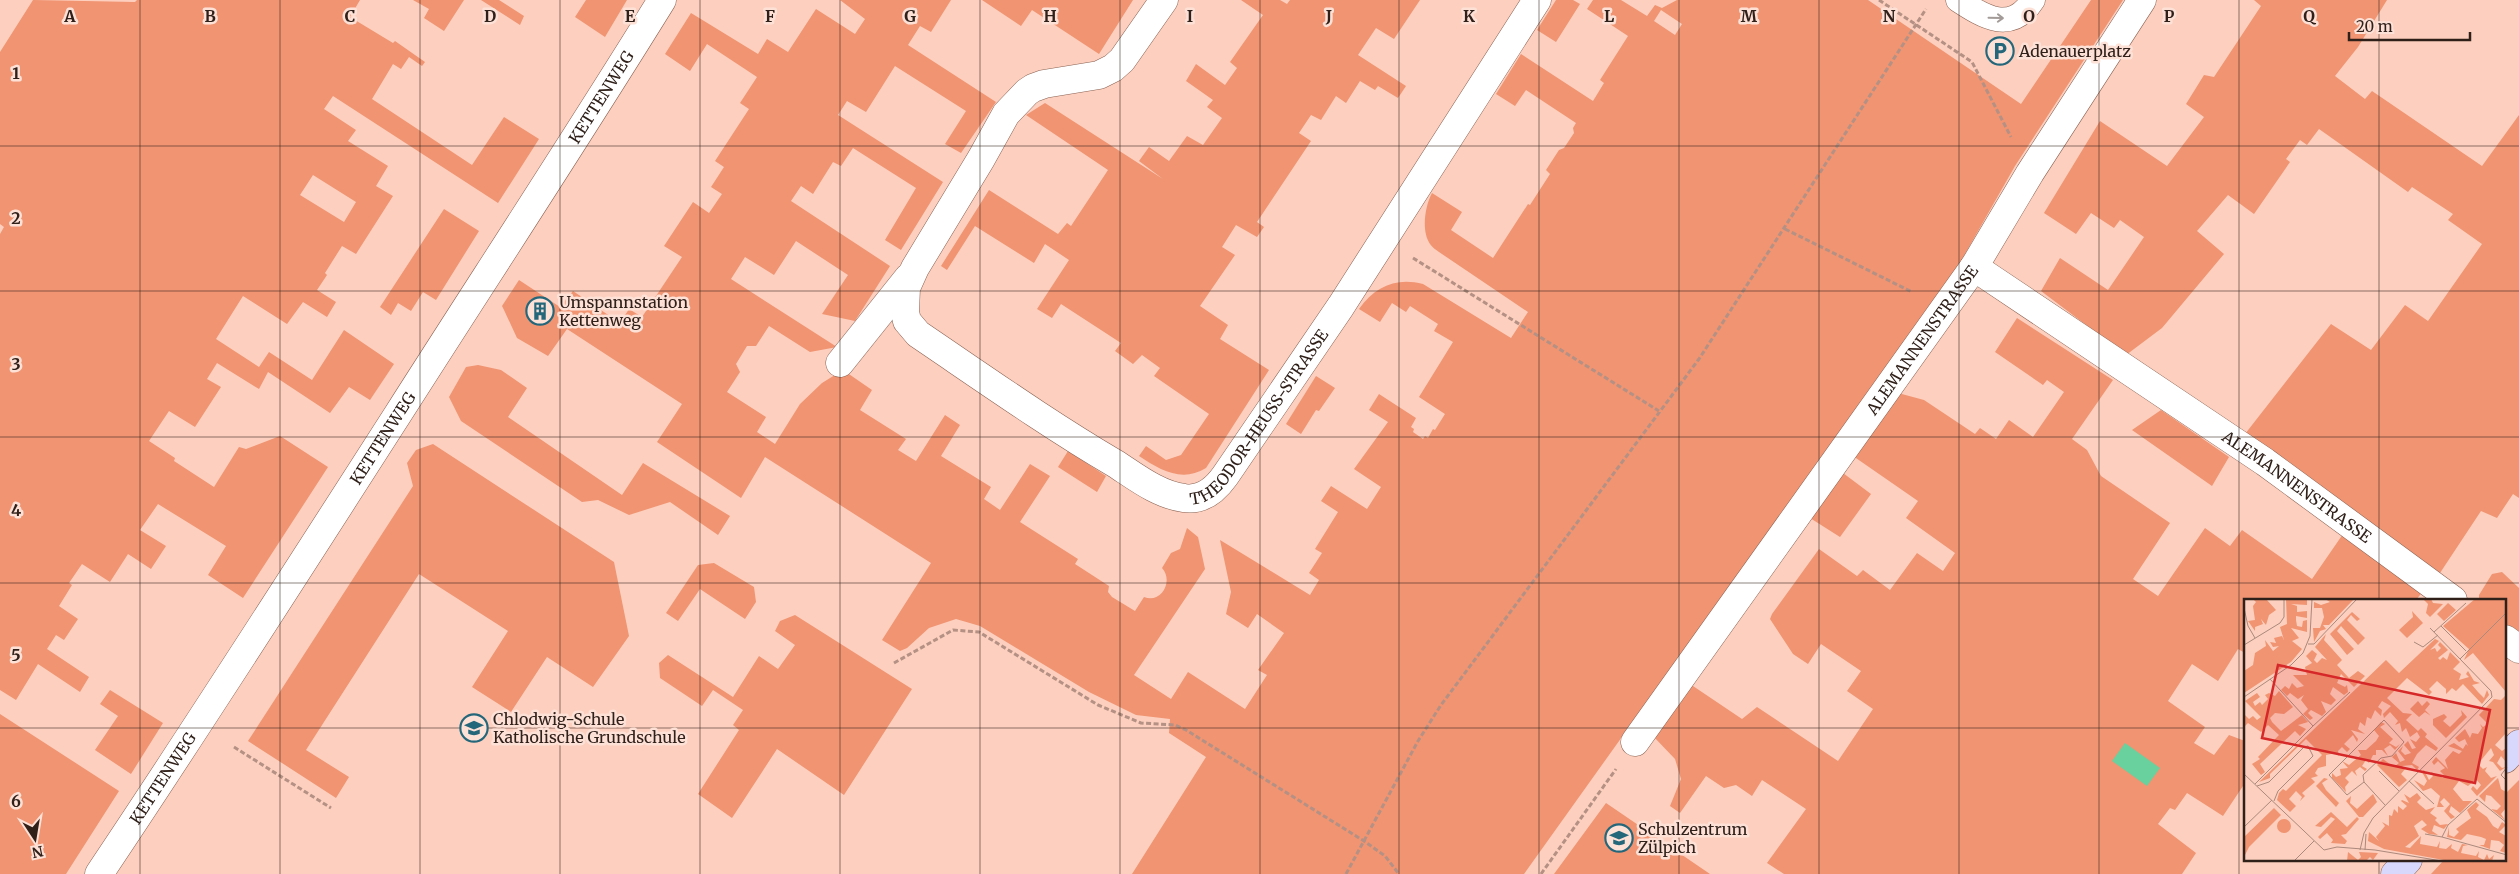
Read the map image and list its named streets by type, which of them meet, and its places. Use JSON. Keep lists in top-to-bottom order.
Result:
{
  "streets": {
    "street": ["KETTENWEG", "ALEMANNENSTRASSE", "THEODOR-HEUSS-STRASSE"]
  },
  "places": {
    "parking": ["Adenauerplatz"],
    "building": ["Umspannstation Kettenweg"],
    "school or university": ["Chlodwig-Schule Katholische Grundschule", "Schulzentrum Zülpich"]
  },
  "scale_bar": "20 m",
  "north": "bottom",
  "grid": {
    "columns": [
      "A",
      "B",
      "C",
      "D",
      "E",
      "F",
      "G",
      "H",
      "I",
      "J",
      "K",
      "L",
      "M",
      "N",
      "O",
      "P",
      "Q"
    ],
    "rows": [
      "1",
      "2",
      "3",
      "4",
      "5",
      "6"
    ]
  }
}
